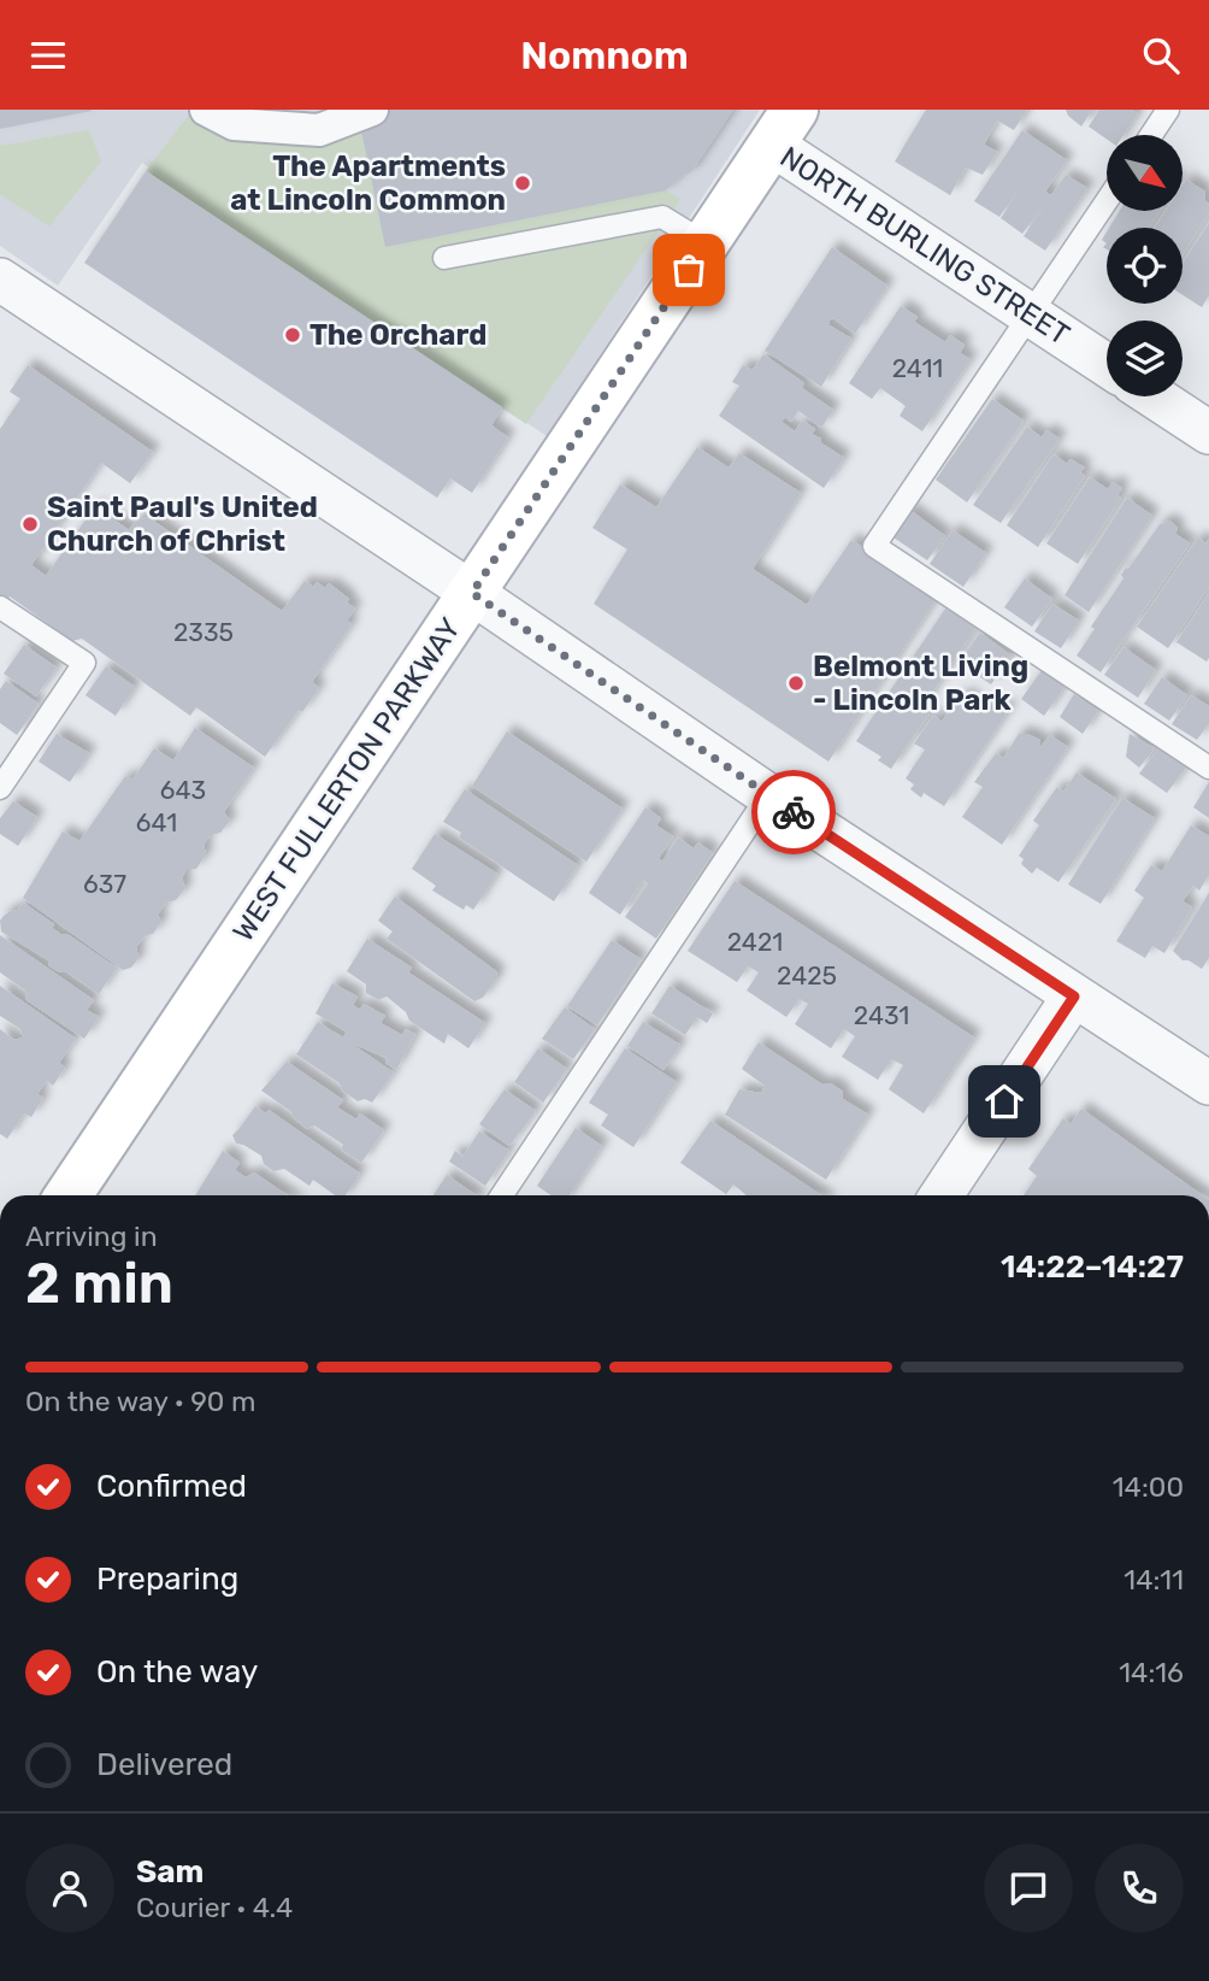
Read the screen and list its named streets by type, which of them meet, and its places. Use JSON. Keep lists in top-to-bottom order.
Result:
{
  "streets": {
    "main road": ["WEST FULLERTON PARKWAY"],
    "street": ["NORTH BURLING STREET"]
  },
  "crossings": [
    ["NORTH BURLING STREET", "WEST FULLERTON PARKWAY"]
  ],
  "places": [
    "The Apartments at Lincoln Common",
    "The Orchard",
    "Saint Paul's United Church of Christ",
    "Belmont Living - Lincoln Park"
  ],
  "house_numbers": [
    "2411",
    "2335",
    "643",
    "641",
    "637",
    "2421",
    "2425",
    "2431"
  ],
  "north": "bottom right",
  "page": {
    "header": "Nomnom",
    "heading": ["2 min", "Arriving in", "14:22–14:27"],
    "panel": ["Sam", "Courier · 4.4"],
    "bar": "On the way · 90 m",
    "list": [
      ["Confirmed", "14:00"],
      ["Preparing", "14:11"],
      ["On the way", "14:16"],
      "Delivered"
    ]
  }
}
